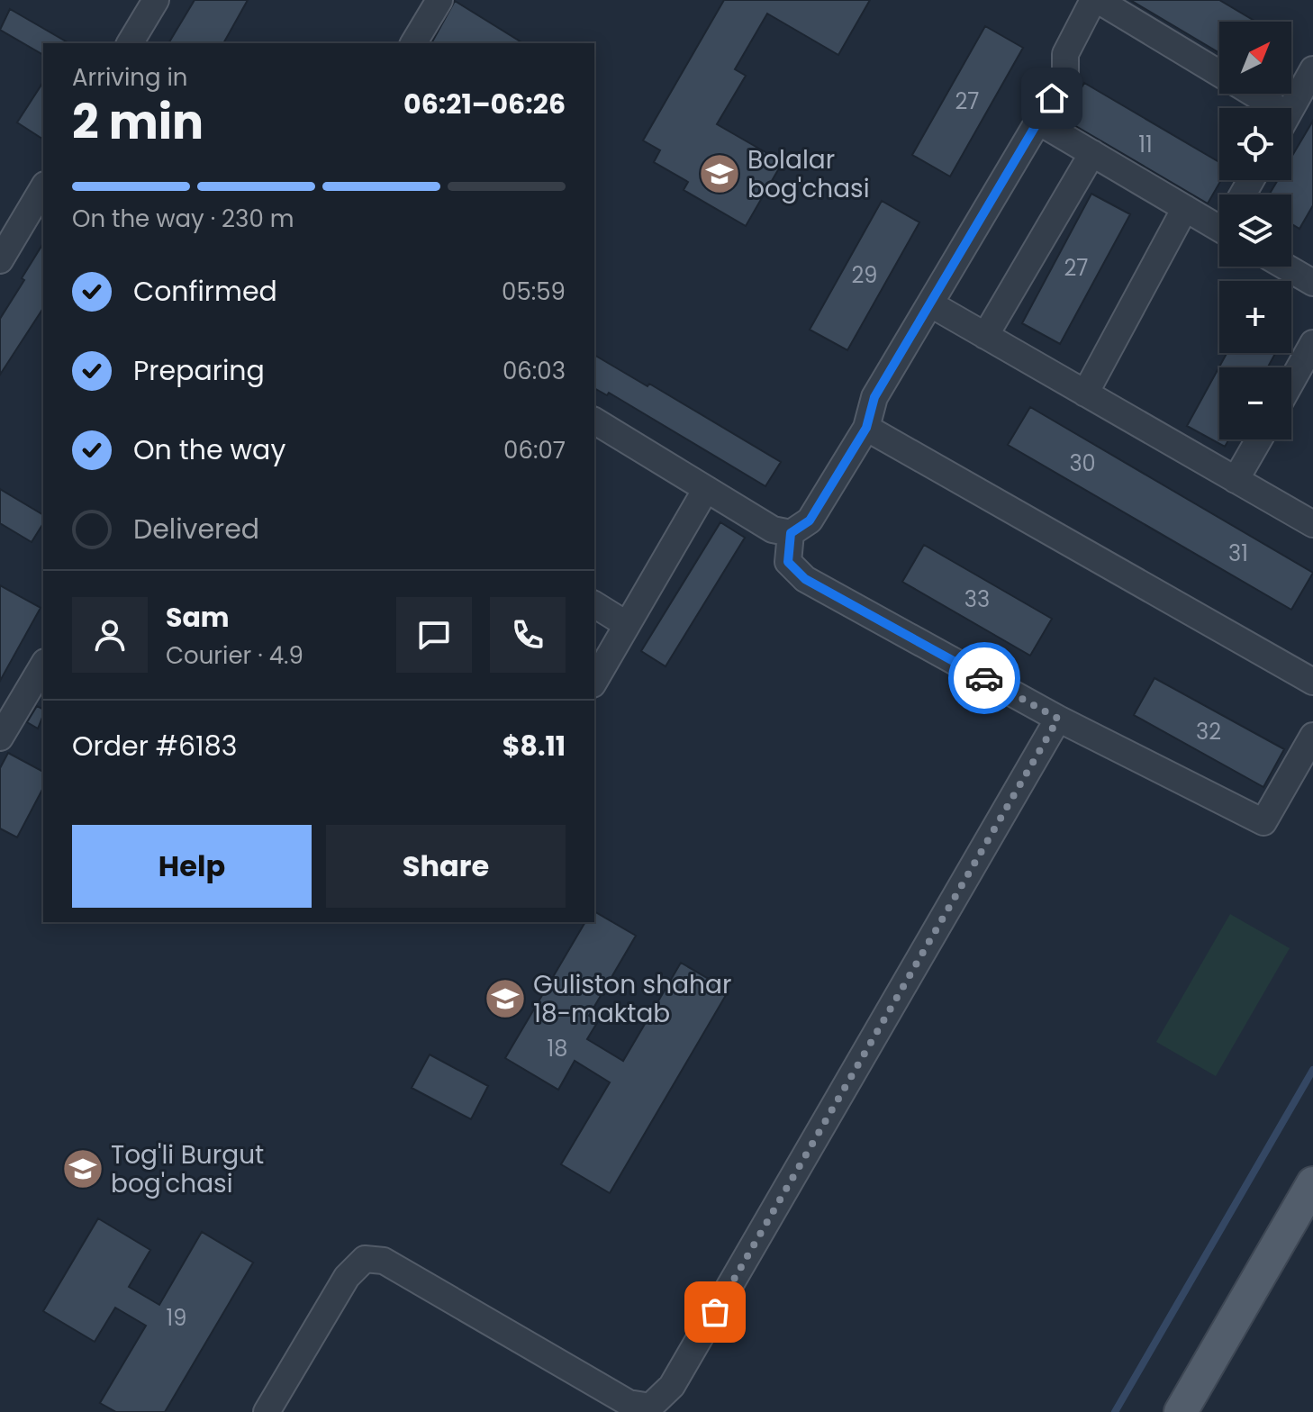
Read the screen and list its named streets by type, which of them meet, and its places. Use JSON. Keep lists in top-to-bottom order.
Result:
{
  "places": {
    "school or university": ["Bolalar bog'chasi", "Guliston shahar 18-maktab", "Tog'li Burgut bog'chasi"]
  },
  "house_numbers": [
    "27",
    "11",
    "27",
    "29",
    "30",
    "31",
    "33",
    "32",
    "18",
    "19"
  ],
  "north": "top right",
  "page": {
    "map_buttons": ["+", "−"],
    "heading": ["2 min", "Arriving in", "06:21–06:26"],
    "panel": [
      "Sam",
      "Courier · 4.9",
      "Order #6183",
      "$8.11"
    ],
    "bar": "On the way · 230 m",
    "list": [
      ["Confirmed", "05:59"],
      ["Preparing", "06:03"],
      ["On the way", "06:07"],
      "Delivered"
    ],
    "buttons": ["Help", "Share"]
  }
}
